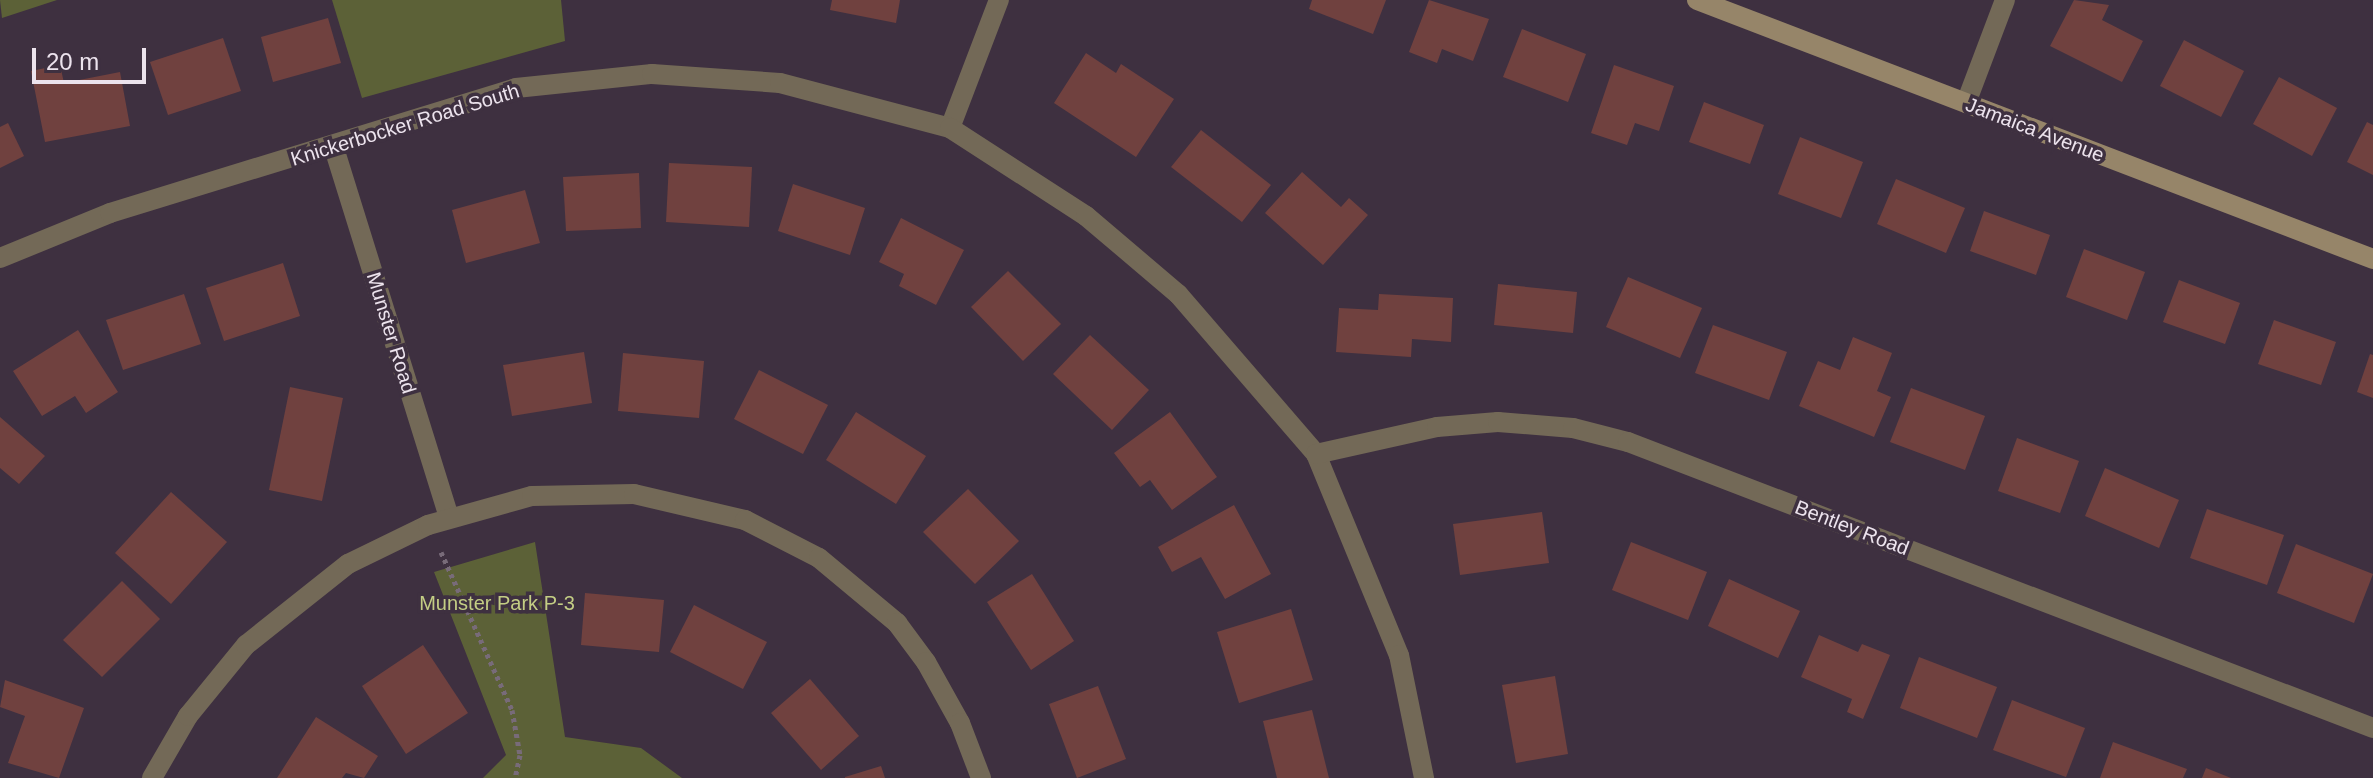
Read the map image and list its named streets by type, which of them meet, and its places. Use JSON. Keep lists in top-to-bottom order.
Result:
{
  "streets": {
    "street": [
      "Knickerbocker Road South",
      "Jamaica Avenue",
      "Munster Road",
      "Bentley Road"
    ]
  },
  "crossings": [
    ["Knickerbocker Road South", "Munster Road"],
    ["Knickerbocker Road South", "Bentley Road"]
  ],
  "parks": ["Munster Park P-3"],
  "scale_bar": "20 m"
}
